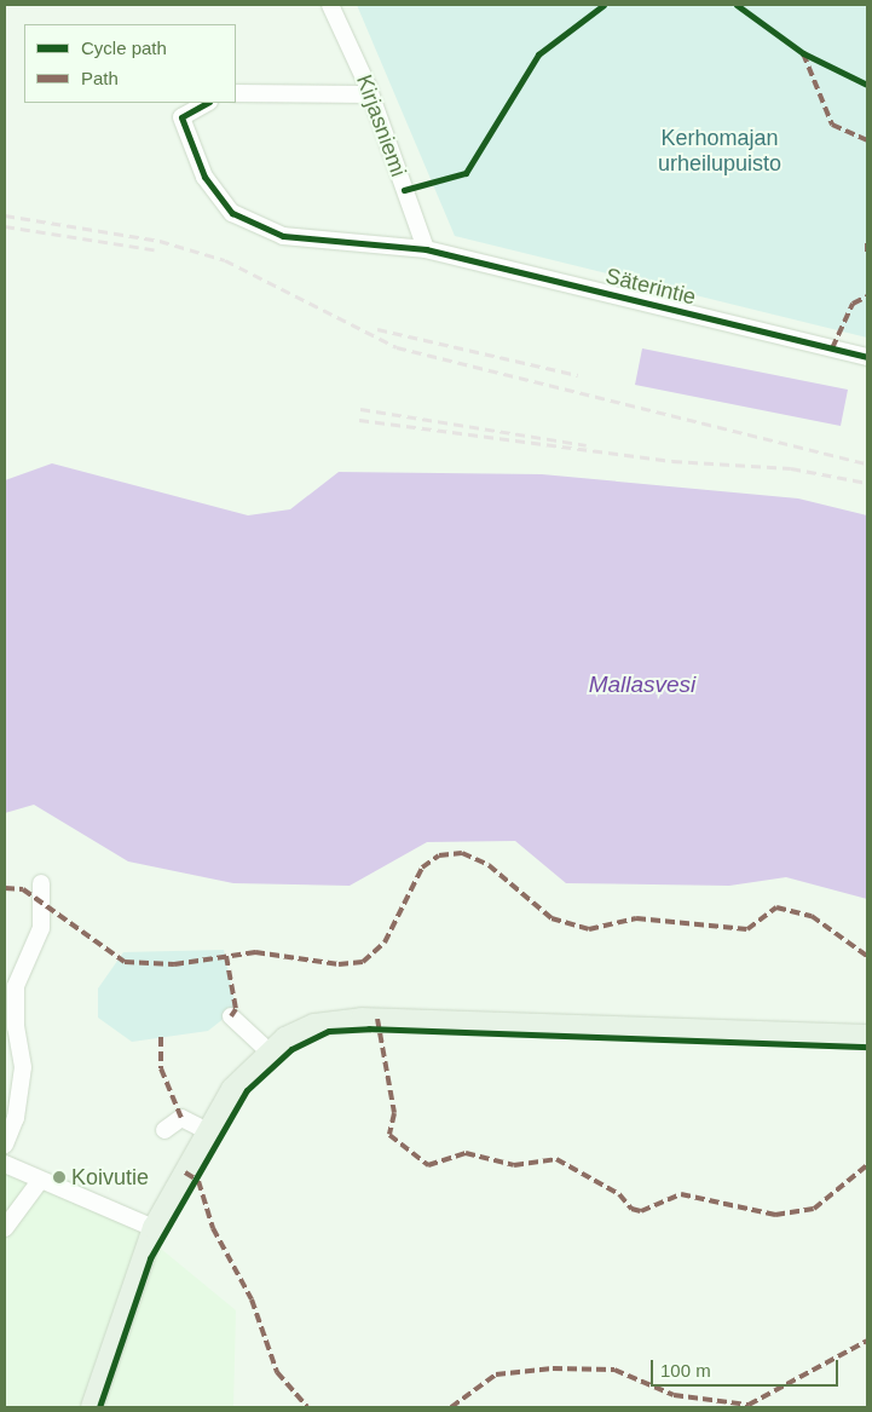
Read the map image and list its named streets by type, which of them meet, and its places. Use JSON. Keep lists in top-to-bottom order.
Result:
{
  "streets": {
    "street": ["Kirjasniemi", "Säterintie"]
  },
  "crossings": [
    ["Kirjasniemi", "Säterintie"]
  ],
  "water": ["Mallasvesi"],
  "parks": ["Kerhomajan urheilupuisto"],
  "places": ["Koivutie"],
  "legend": ["Cycle path", "Path"],
  "scale_bar": "100 m"
}
